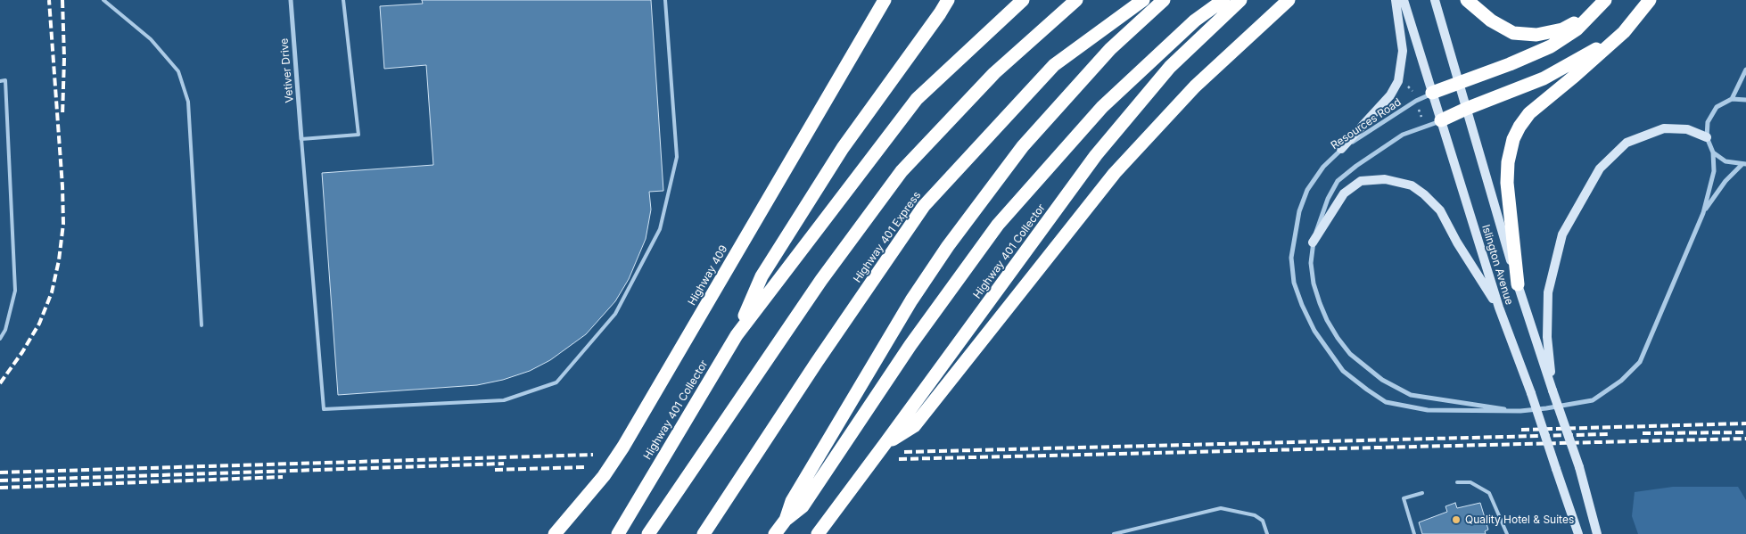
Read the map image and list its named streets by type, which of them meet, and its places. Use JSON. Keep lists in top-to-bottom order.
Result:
{
  "streets": {
    "highway": ["Highway 401 Express", "Highway 401 Collector", "Highway 409"],
    "main road": ["Islington Avenue"],
    "street": ["Vetiver Drive", "Resources Road"]
  },
  "crossings": [
    ["Resources Road", "Islington Avenue"]
  ],
  "places": ["Quality Hotel & Suites"]
}
